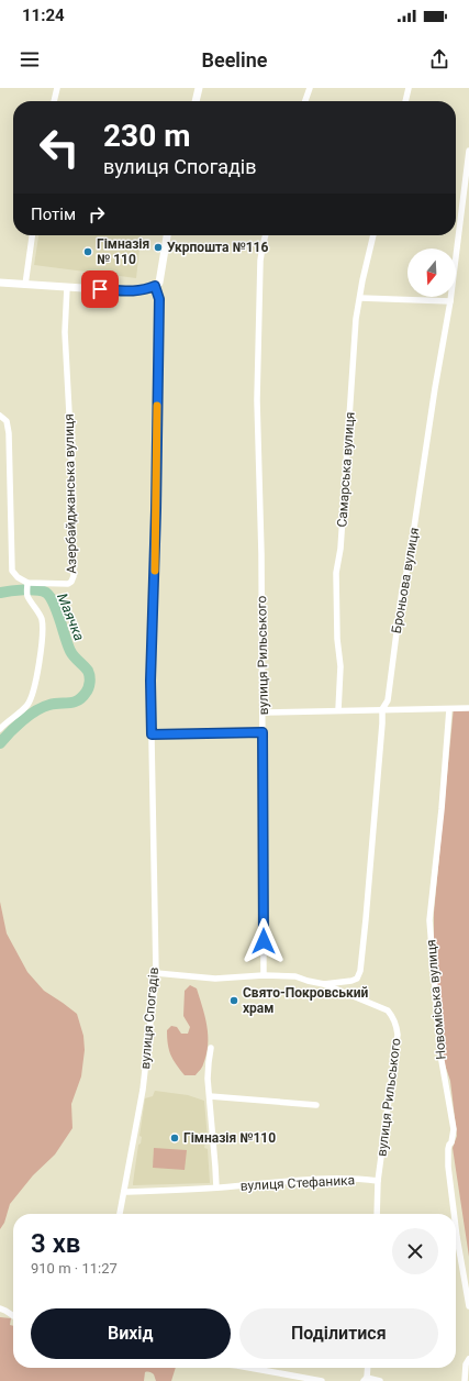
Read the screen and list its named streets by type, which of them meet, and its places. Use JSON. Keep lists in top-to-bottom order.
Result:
{
  "streets": {
    "street": [
      "Самарська вулиця",
      "Азербайджанська вулиця",
      "Броньова вулиця",
      "вулиця Рильського",
      "Новоміська вулиця",
      "вулиця Спогадів",
      "вулиця Стефаника"
    ]
  },
  "crossings": [
    ["Броньова вулиця", "вулиця Рильського"],
    ["вулиця Рильського", "вулиця Стефаника"],
    ["вулиця Спогадів", "вулиця Стефаника"]
  ],
  "water": ["Маячка"],
  "places": [
    "Укрпошта №116",
    "Гімназія № 110",
    "Свято-Покровський храм",
    "Гімназія №110"
  ],
  "north": "bottom",
  "page": {
    "status": "11:24",
    "header": "Beeline",
    "turn": ["230 m", "вулиця Спогадів"],
    "then": "Потім",
    "heading": ["3 хв", "910 m · 11:27"],
    "buttons": ["Вихід", "Поділитися"]
  }
}
